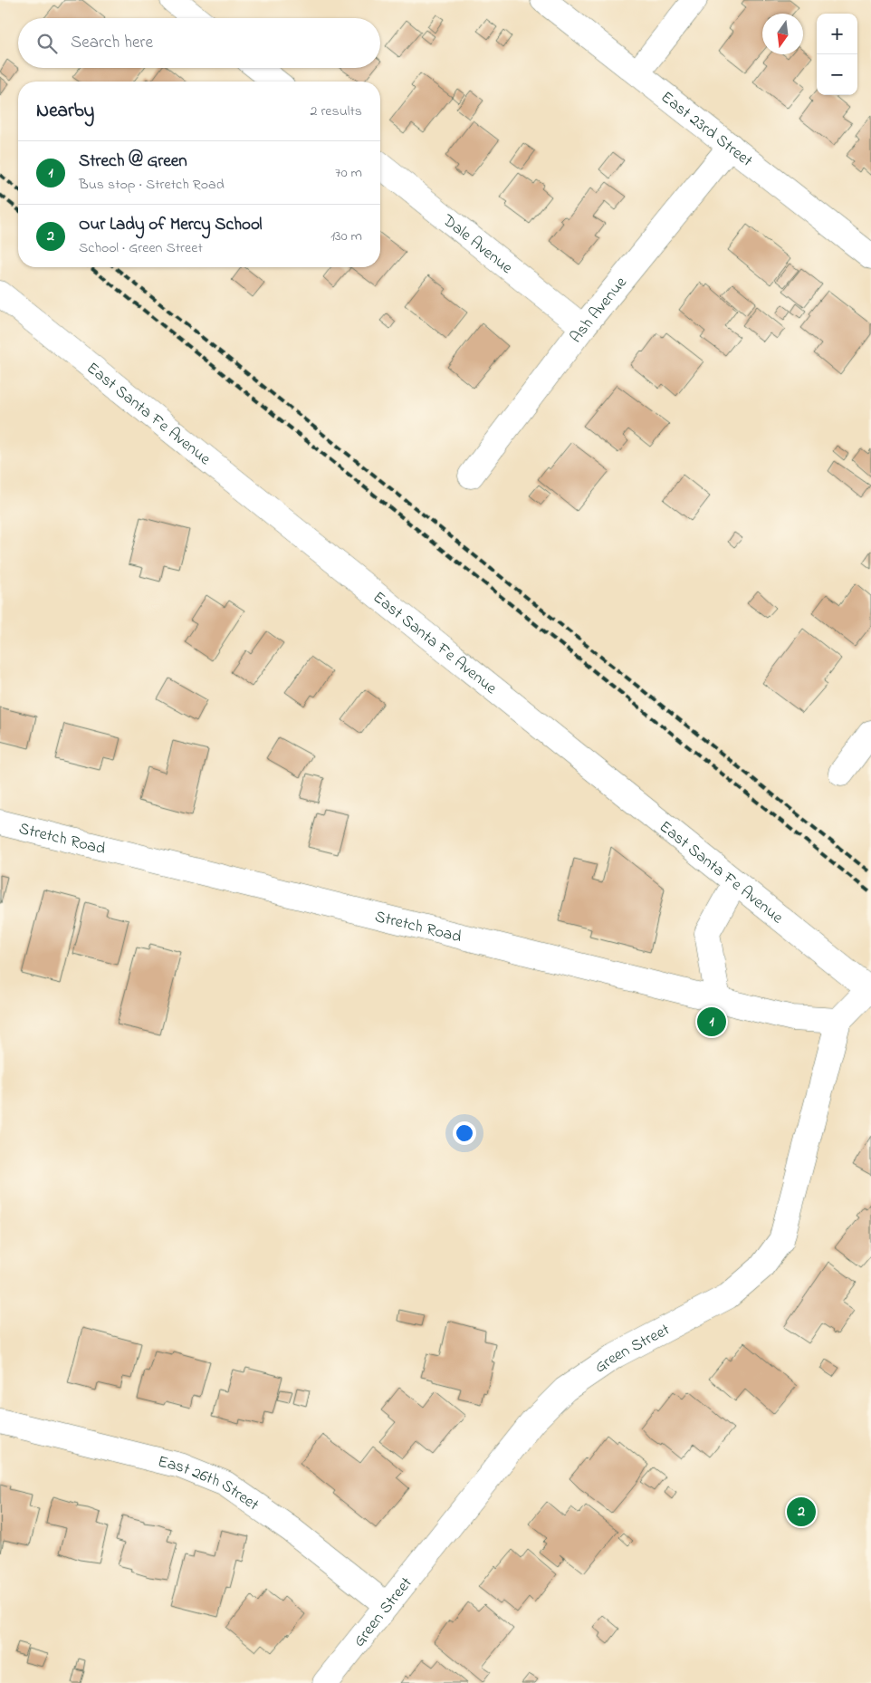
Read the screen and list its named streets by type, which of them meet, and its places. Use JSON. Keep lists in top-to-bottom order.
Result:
{
  "streets": {
    "street": [
      "East 23rd Street",
      "Dale Avenue",
      "Ash Avenue",
      "East Santa Fe Avenue",
      "Stretch Road",
      "Green Street",
      "East 26th Street"
    ]
  },
  "crossings": [
    ["East 23rd Street", "Ash Avenue"],
    ["Dale Avenue", "Ash Avenue"],
    ["East Santa Fe Avenue", "Green Street"],
    ["Stretch Road", "Green Street"],
    ["Green Street", "East 26th Street"]
  ],
  "north": "bottom",
  "page": {
    "map_buttons": ["+", "−"],
    "search": "Search here",
    "heading": ["Nearby", "2 results"],
    "list": [
      {
        "mark": "1",
        "name": "Strech @ Green",
        "note": "Bus stop · Stretch Road",
        "value": "70 m"
      },
      {
        "mark": "2",
        "name": "Our Lady of Mercy School",
        "note": "School · Green Street",
        "value": "130 m"
      }
    ],
    "pins": ["1", "2"]
  }
}
